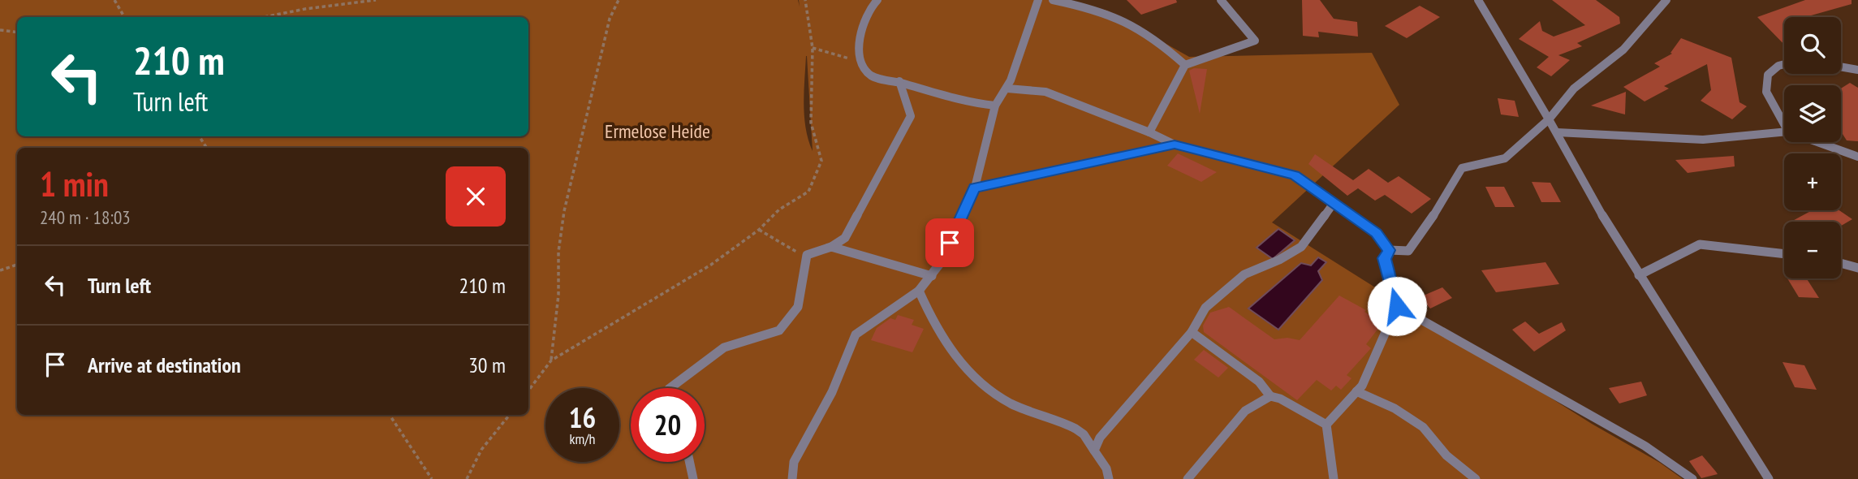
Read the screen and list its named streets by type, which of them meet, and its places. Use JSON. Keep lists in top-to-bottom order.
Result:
{
  "parks": ["Ermelose Heide"],
  "page": {
    "map_buttons": ["+", "−"],
    "turn": ["210 m", "Turn left"],
    "heading": ["1 min", "240 m · 18:03"],
    "list": [
      {
        "name": "Turn left",
        "value": "210 m"
      },
      {
        "name": "Arrive at destination",
        "value": "30 m"
      }
    ],
    "speed": "16 km/h",
    "limit": "20"
  }
}
